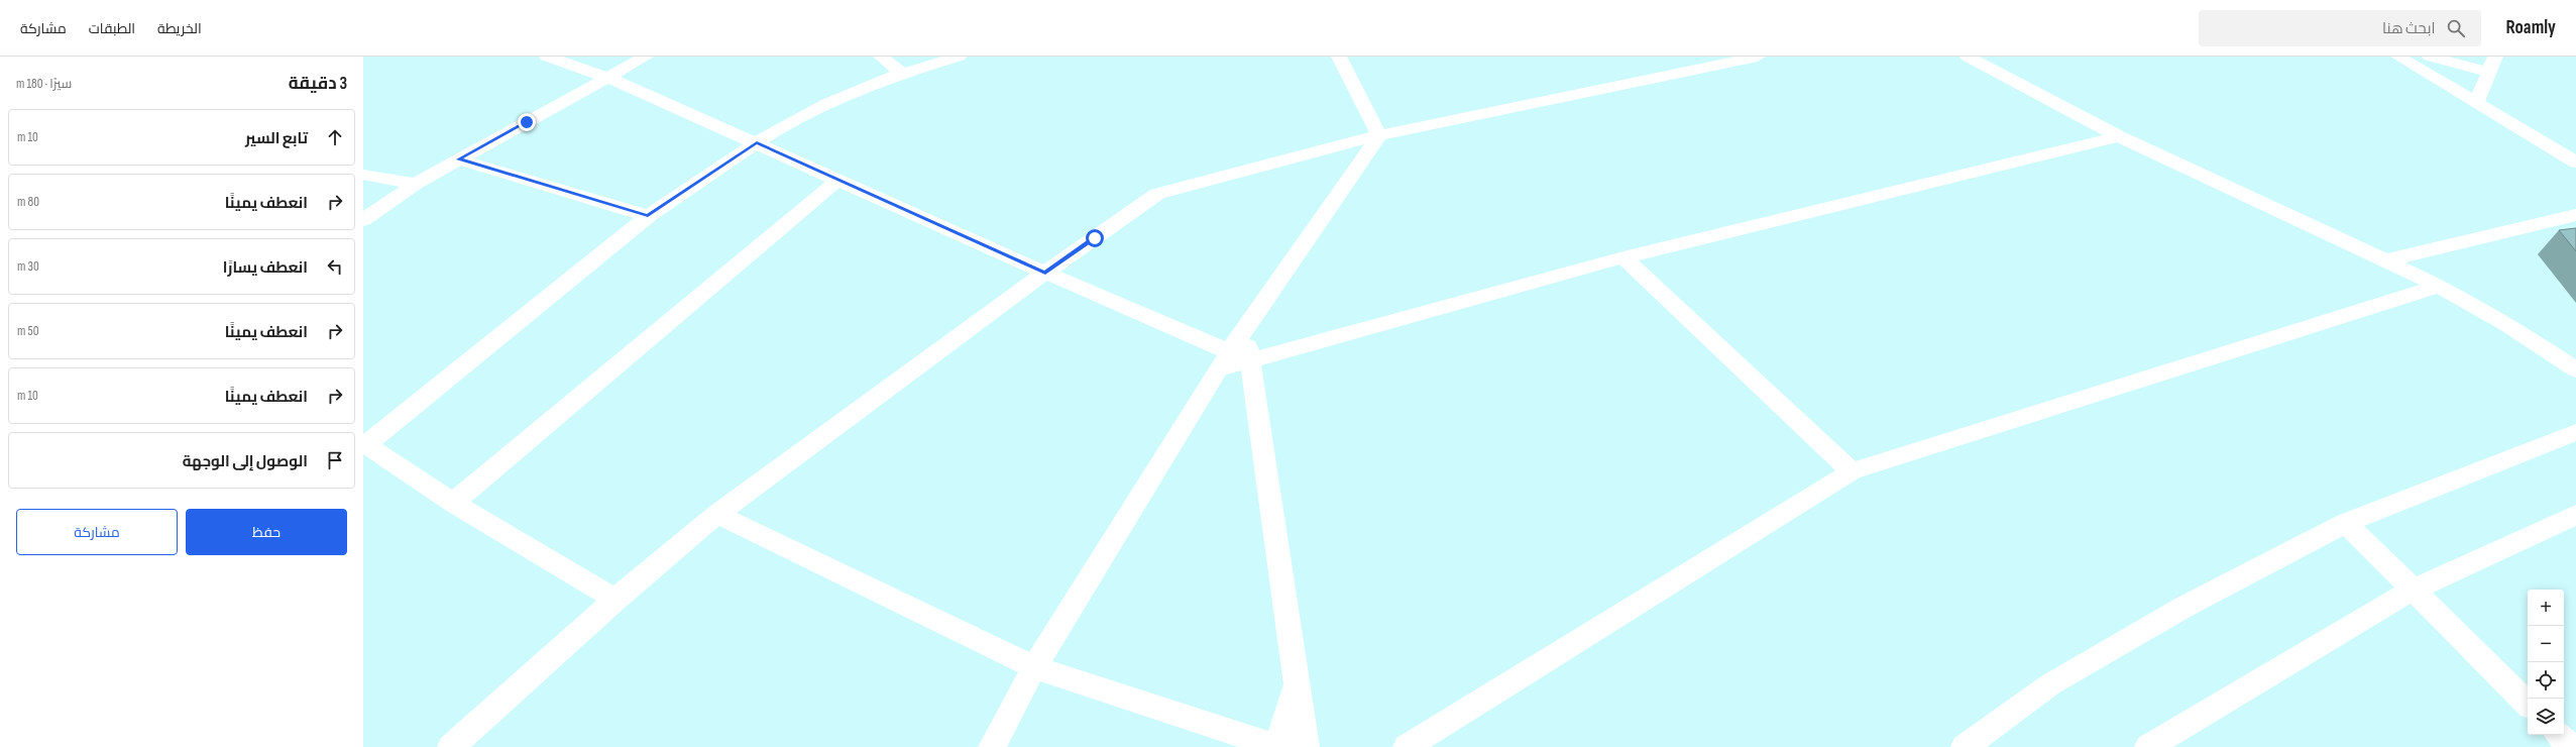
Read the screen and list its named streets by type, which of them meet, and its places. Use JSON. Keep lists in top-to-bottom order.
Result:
{
  "page": {
    "header": "Roamly",
    "search": "ابحث هنا",
    "nav": ["الخريطة", "الطبقات", "مشاركة"],
    "heading": ["3 دقيقة", "سيرًا · 180 m"],
    "list": [
      ["تابع السير", "10 m"],
      ["انعطف يمينًا", "80 m"],
      ["انعطف يسارًا", "30 m"],
      ["انعطف يمينًا", "50 m"],
      ["انعطف يمينًا", "10 m"],
      "الوصول إلى الوجهة"
    ],
    "buttons": ["حفظ", "مشاركة"],
    "map_buttons": ["+", "−"]
  }
}
